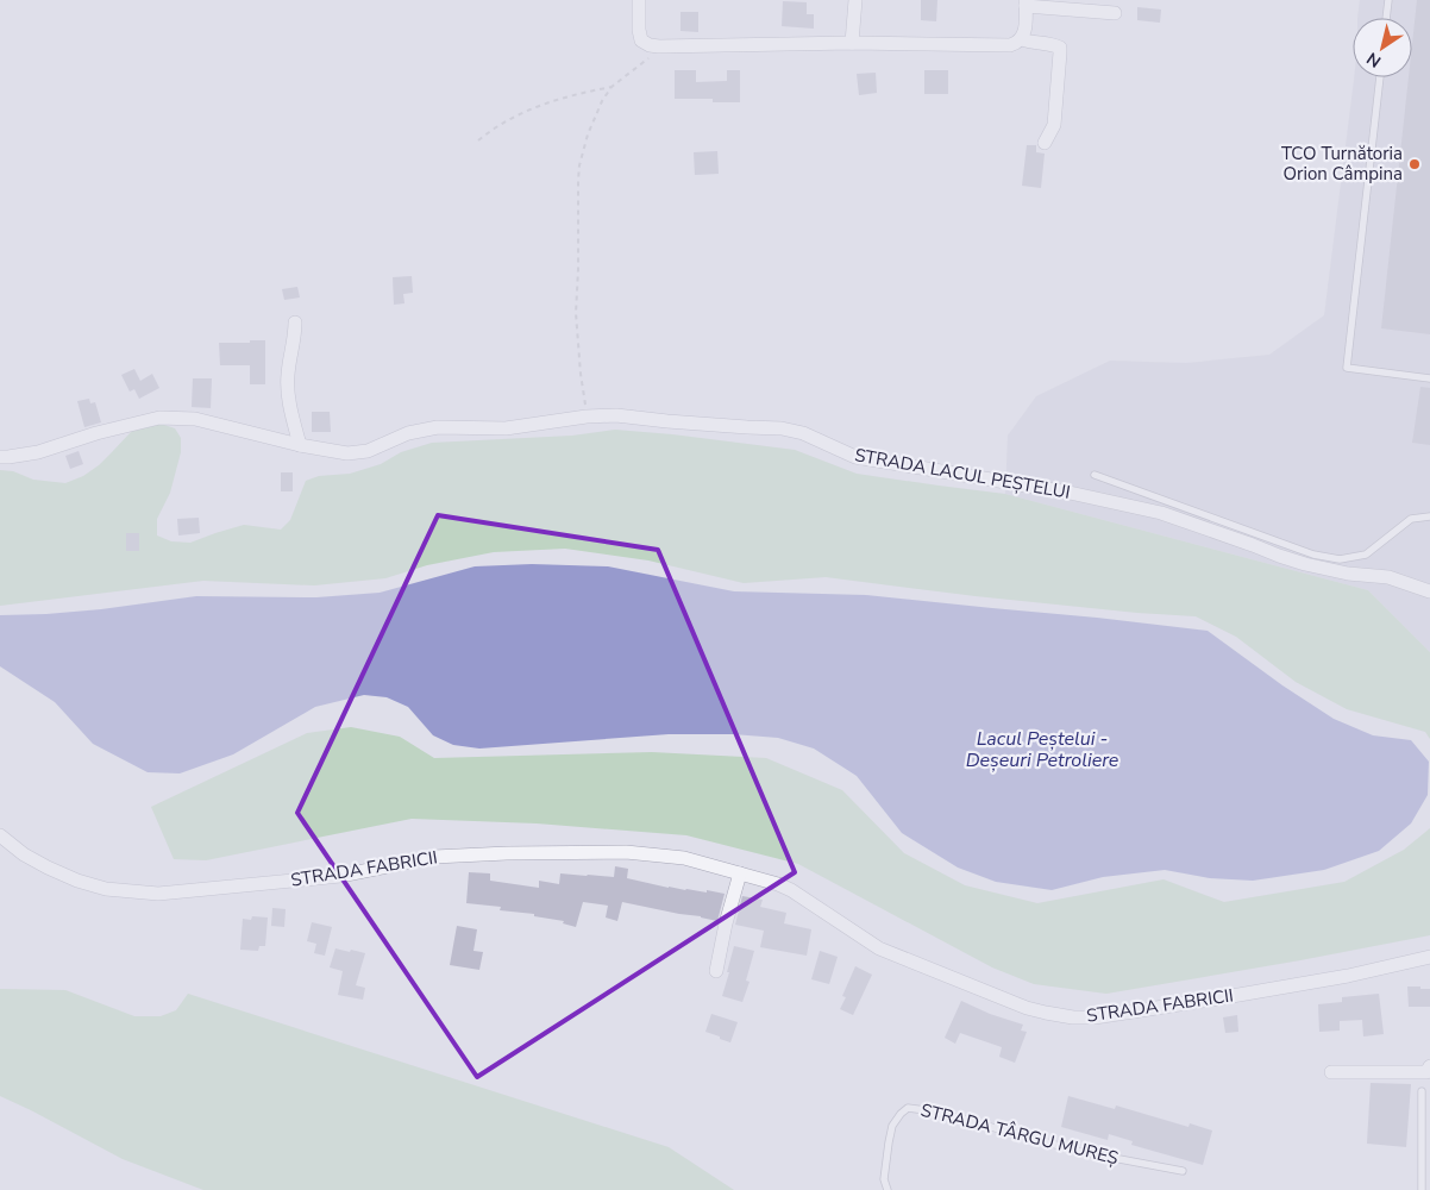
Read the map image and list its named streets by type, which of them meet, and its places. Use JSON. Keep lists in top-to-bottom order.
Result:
{
  "streets": {
    "street": ["STRADA LACUL PEȘTELUI", "STRADA FABRICII"],
    "lane": ["STRADA TÂRGU MUREȘ"]
  },
  "water": ["Lacul Peștelui - Deșeuri Petroliere"],
  "places": ["TCO Turnătoria Orion Câmpina"],
  "north": "bottom left"
}
